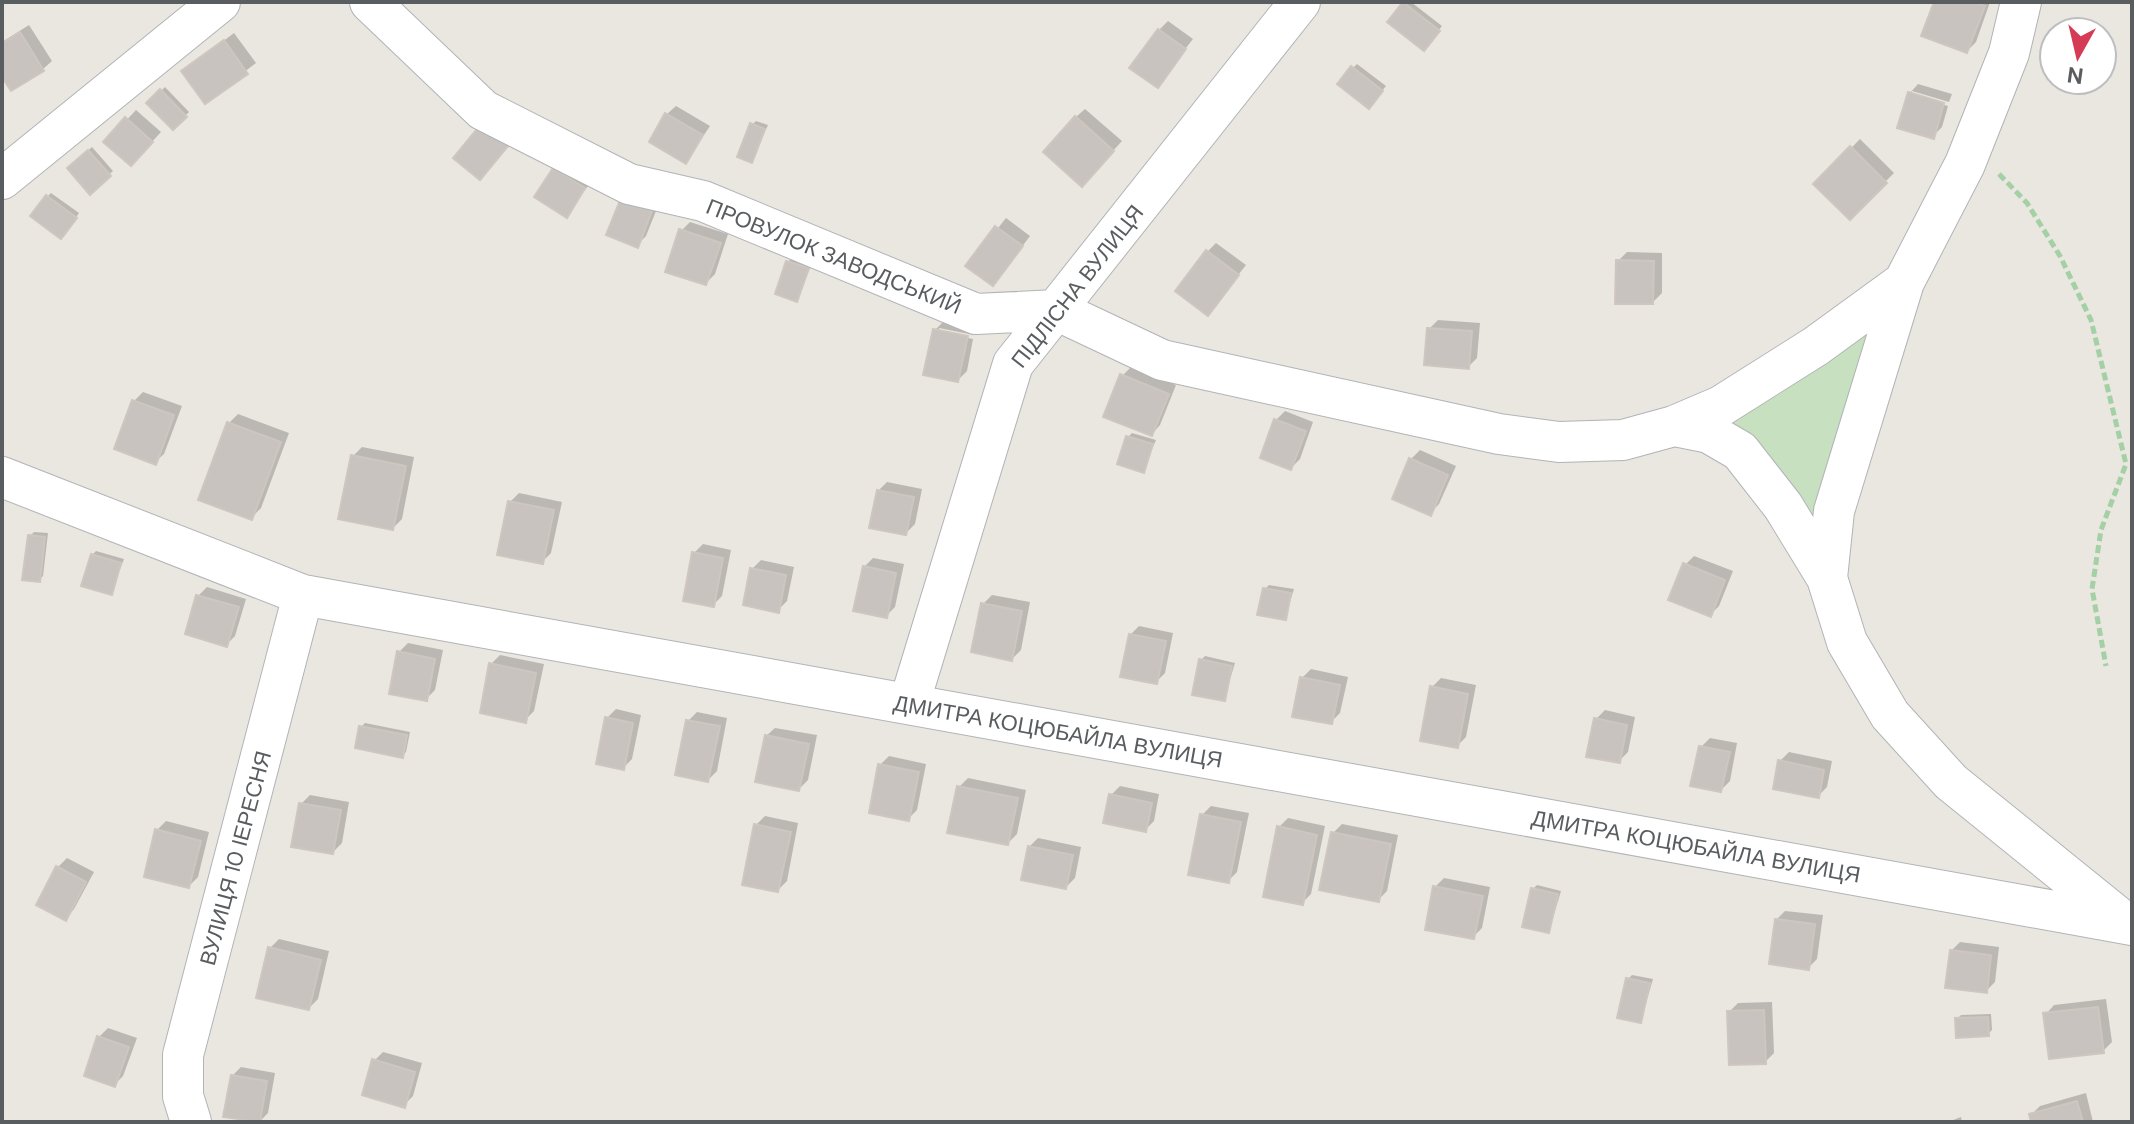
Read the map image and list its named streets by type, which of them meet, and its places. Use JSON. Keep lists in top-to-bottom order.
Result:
{
  "streets": {
    "street": [
      "ПРОВУЛОК ЗАВОДСЬКИЙ",
      "ПІДЛІСНА ВУЛИЦЯ",
      "ДМИТРА КОЦЮБАЙЛА ВУЛИЦЯ",
      "ВУЛИЦЯ 10 ІЕРЕСНЯ"
    ]
  },
  "crossings": [
    ["ПРОВУЛОК ЗАВОДСЬКИЙ", "ПІДЛІСНА ВУЛИЦЯ"],
    ["ПІДЛІСНА ВУЛИЦЯ", "ДМИТРА КОЦЮБАЙЛА ВУЛИЦЯ"],
    ["ДМИТРА КОЦЮБАЙЛА ВУЛИЦЯ", "ВУЛИЦЯ 10 ІЕРЕСНЯ"]
  ],
  "north": "bottom"
}
